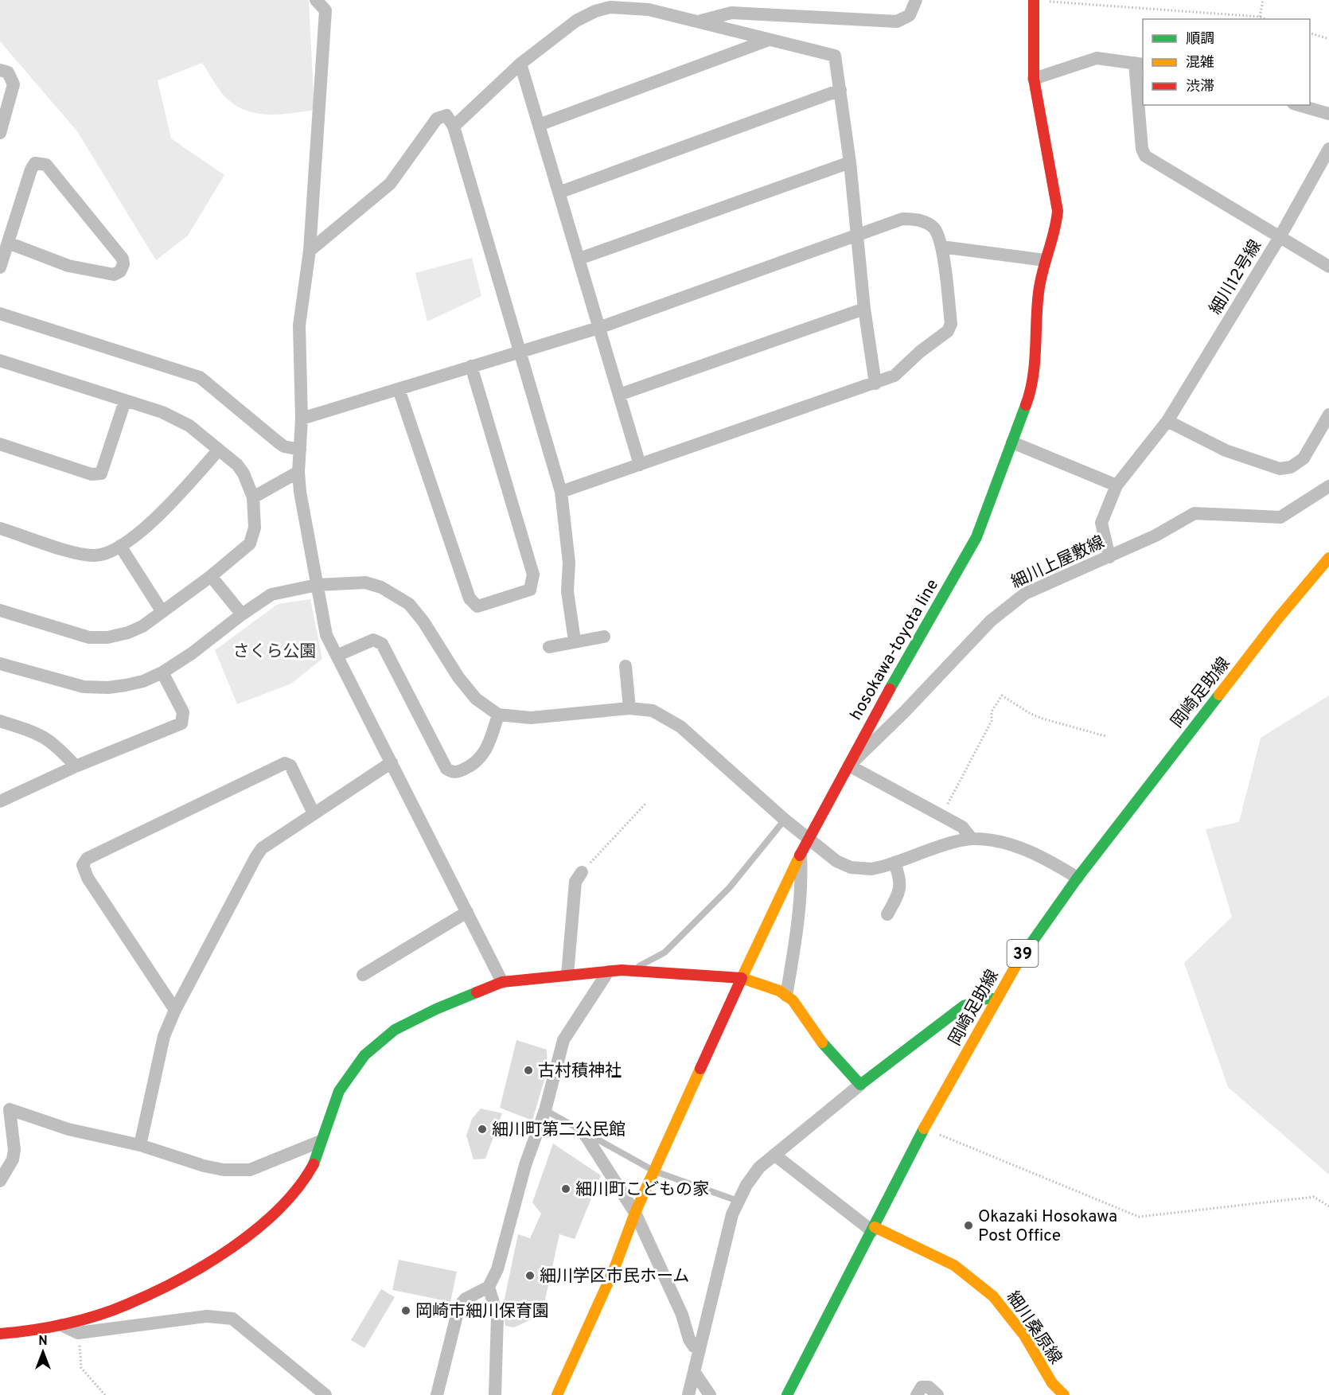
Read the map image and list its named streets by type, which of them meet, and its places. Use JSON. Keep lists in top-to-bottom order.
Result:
{
  "streets": {
    "main road": [
      "hosokawa-toyota line",
      "岡崎足助線",
      "39",
      "細川桑原線"
    ],
    "street": ["細川12号線", "細川上屋敷線"]
  },
  "crossings": [
    ["細川12号線", "細川上屋敷線"],
    ["細川上屋敷線", "hosokawa-toyota line"],
    ["岡崎足助線", "細川桑原線"]
  ],
  "parks": ["さくら公園"],
  "places": [
    "古村積神社",
    "細川町第二公民館",
    "細川町こどもの家",
    "Okazaki Hosokawa Post Office",
    "細川学区市民ホーム",
    "岡崎市細川保育園"
  ],
  "legend": ["順調", "混雑", "渋滞"],
  "north": "top"
}
